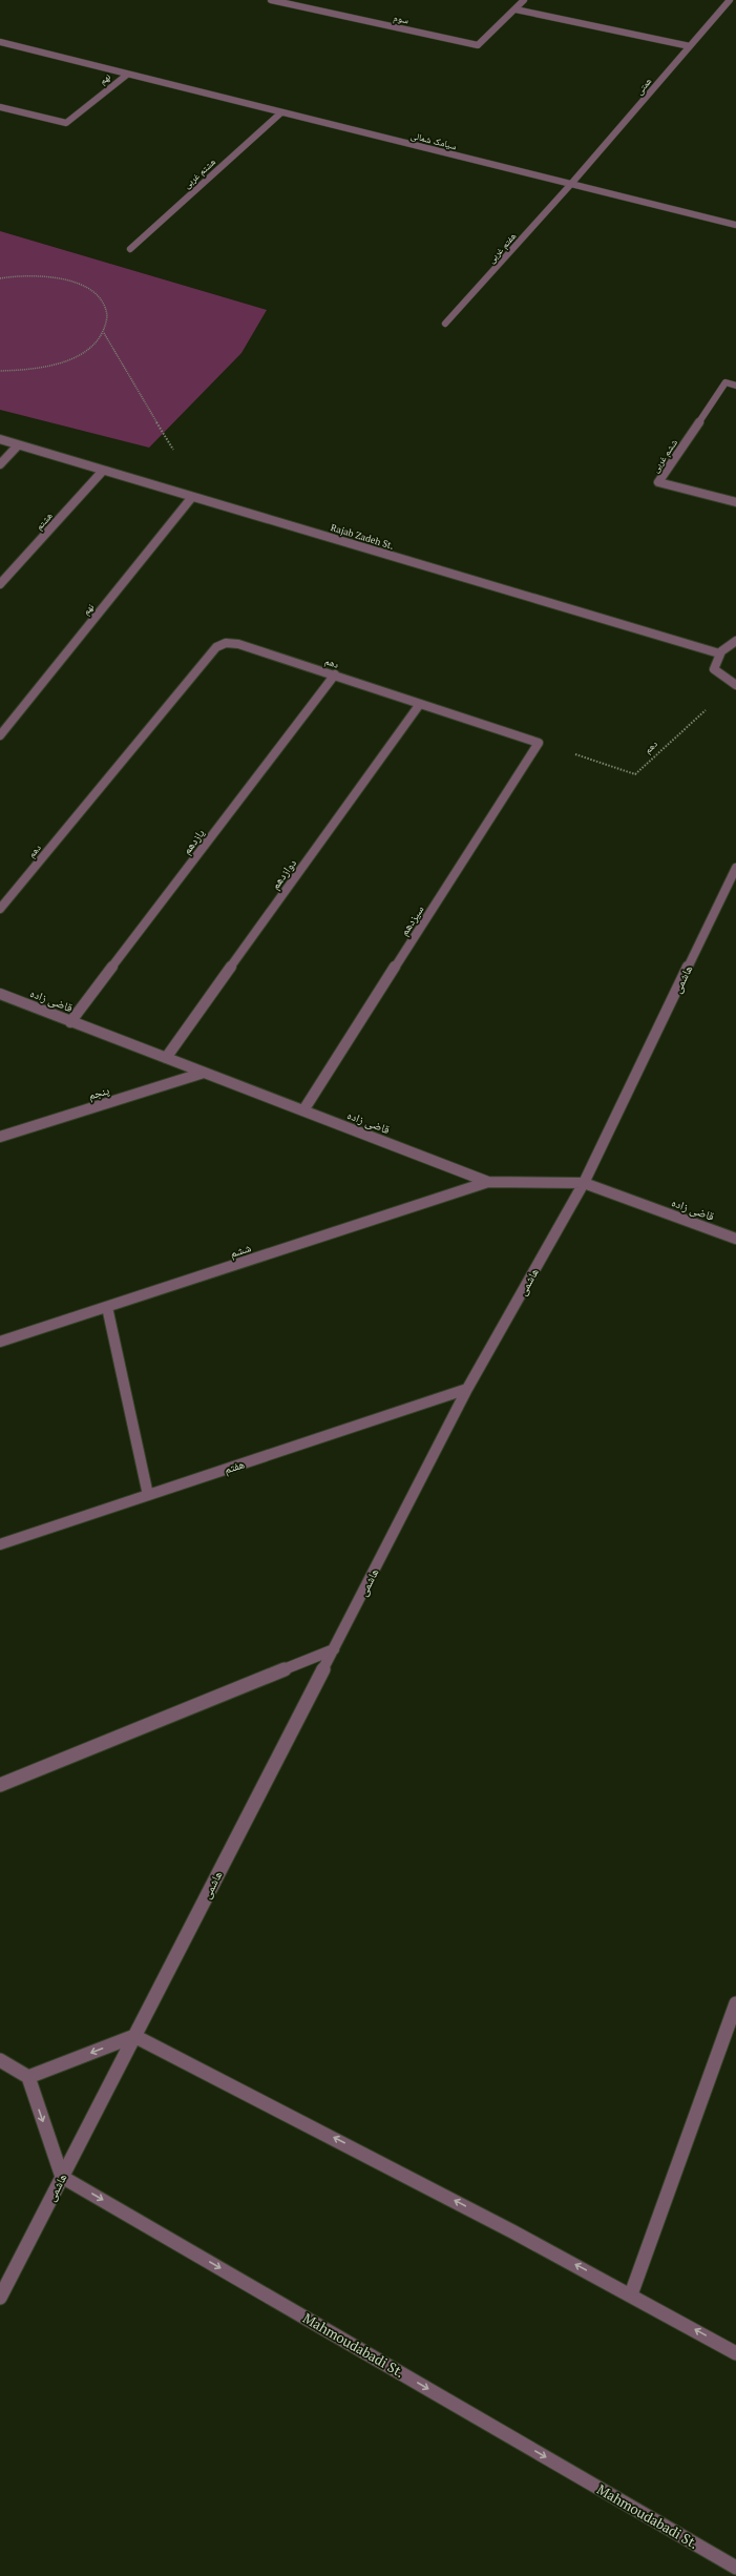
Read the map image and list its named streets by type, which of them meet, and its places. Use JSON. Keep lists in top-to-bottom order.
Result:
{
  "streets": {
    "street": [
      "سوم",
      "نهم",
      "همتی",
      "سیامک شمالی",
      "هشتم غربی",
      "هفتم غربی",
      "ششم غربی",
      "هشتم",
      "Rajab Zadeh St.",
      "دهم",
      "یازدهم",
      "دوازدهم",
      "سیزدهم",
      "هاشمی",
      "قاضی زاده",
      "پنجم",
      "ششم",
      "هفتم",
      "Mahmoudabadi St."
    ]
  },
  "crossings": [
    ["نهم", "سیامک شمالی"],
    ["نهم", "Rajab Zadeh St."],
    ["همتی", "سیامک شمالی"],
    ["همتی", "هفتم غربی"],
    ["سیامک شمالی", "هشتم غربی"],
    ["سیامک شمالی", "هفتم غربی"],
    ["هشتم", "Rajab Zadeh St."],
    ["دهم", "یازدهم"],
    ["دهم", "دوازدهم"],
    ["دهم", "سیزدهم"],
    ["یازدهم", "قاضی زاده"],
    ["دوازدهم", "قاضی زاده"],
    ["سیزدهم", "قاضی زاده"],
    ["هاشمی", "قاضی زاده"],
    ["هاشمی", "هفتم"],
    ["هاشمی", "Mahmoudabadi St."],
    ["قاضی زاده", "پنجم"],
    ["قاضی زاده", "ششم"]
  ],
  "one_way": ["Mahmoudabadi St."]
}
